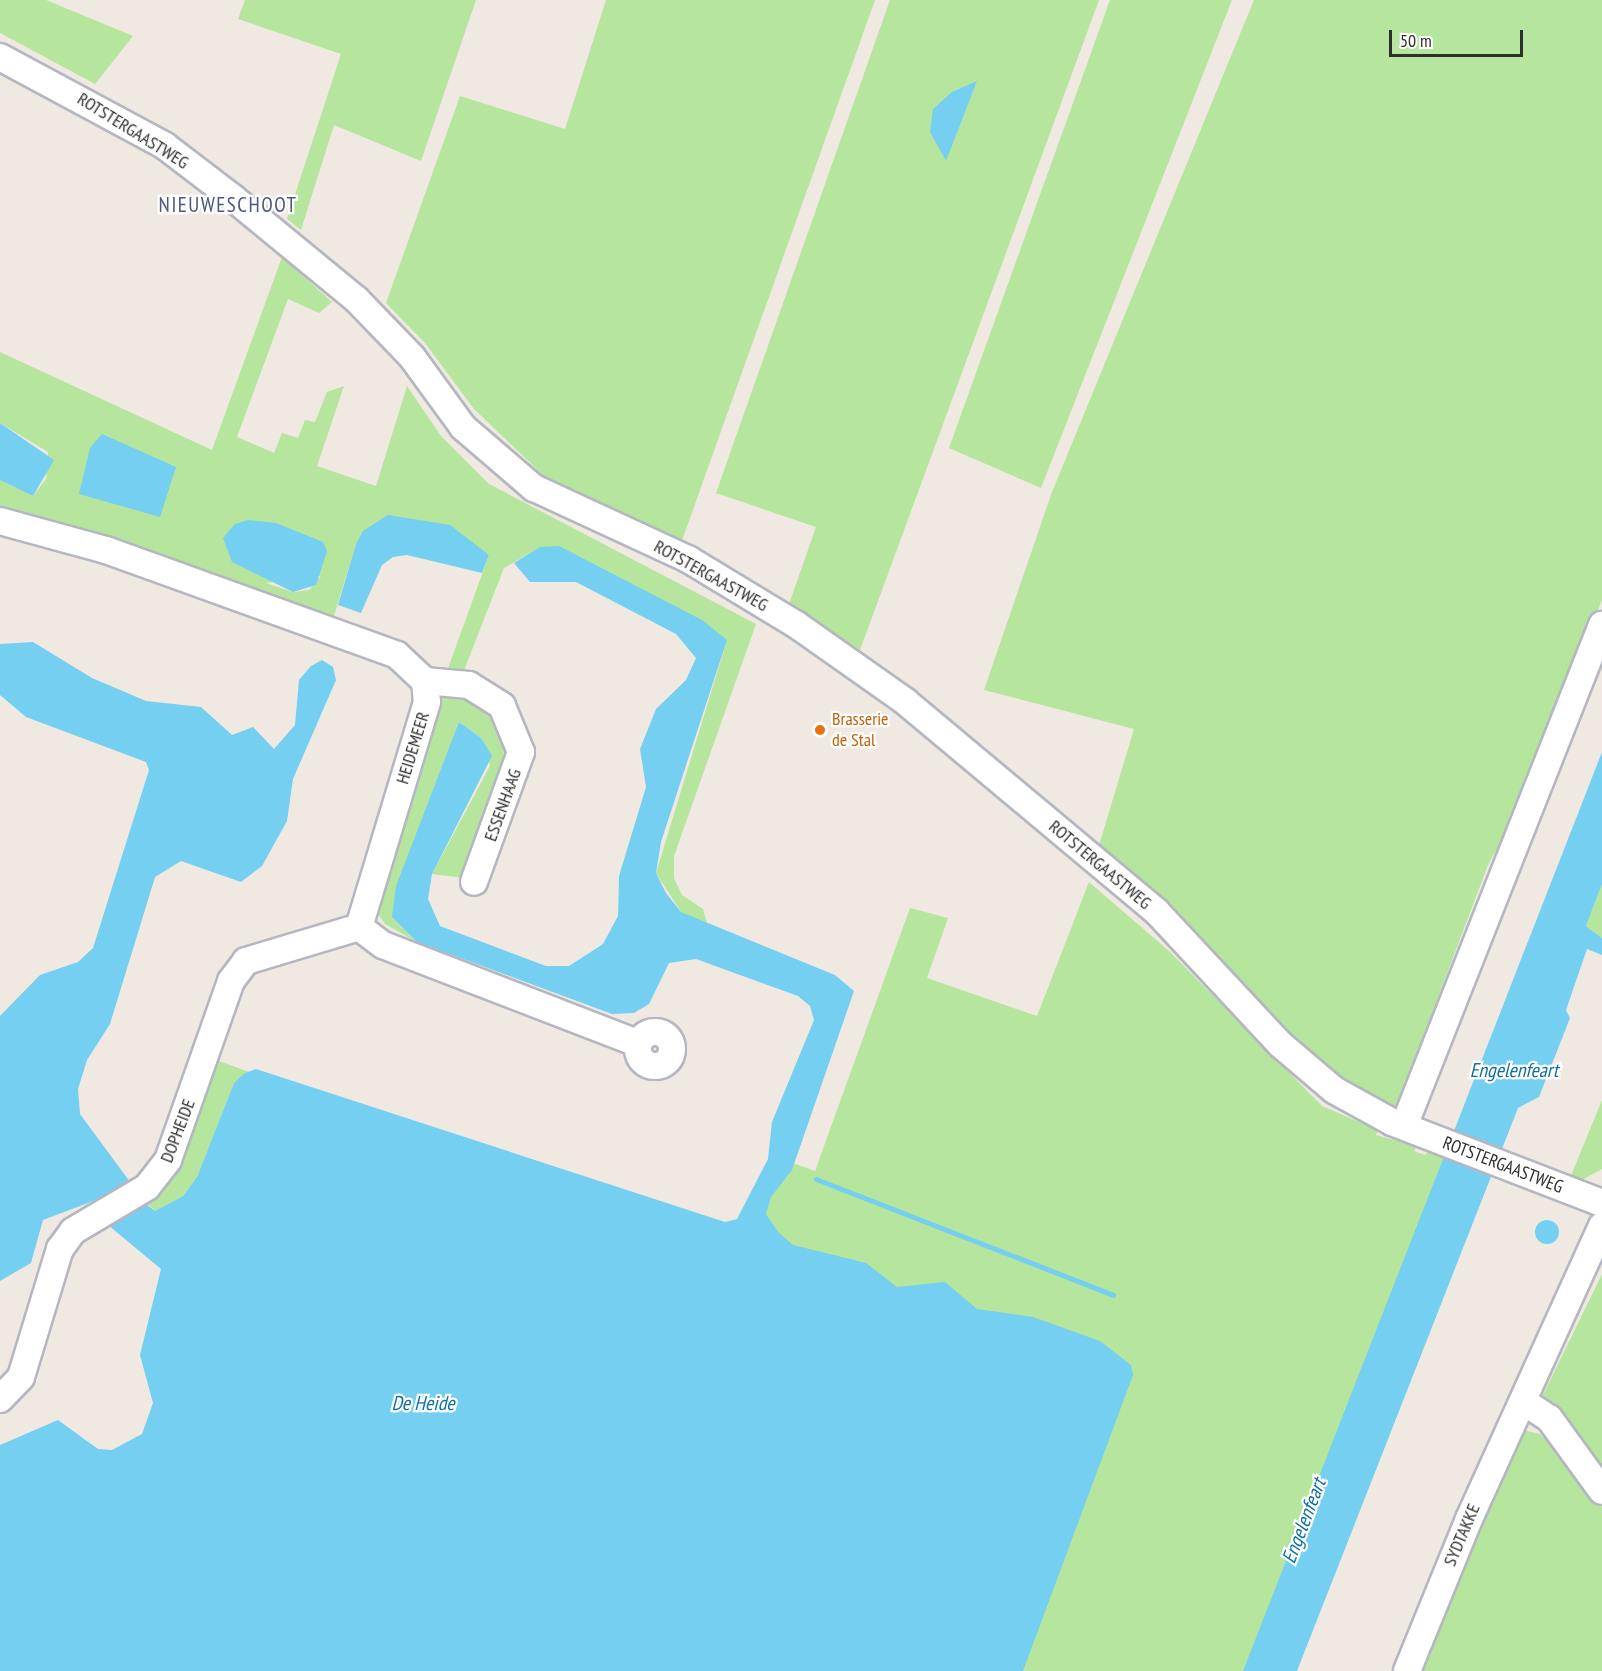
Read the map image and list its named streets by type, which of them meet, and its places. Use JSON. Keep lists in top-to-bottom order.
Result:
{
  "streets": {
    "street": [
      "ROTSTERGAASTWEG",
      "HEIDEMEER",
      "ESSENHAAG",
      "DOPHEIDE",
      "SYDTAKKE"
    ]
  },
  "crossings": [
    ["HEIDEMEER", "ESSENHAAG"],
    ["HEIDEMEER", "DOPHEIDE"]
  ],
  "districts": ["NIEUWESCHOOT"],
  "water": ["Engelenfeart", "De Heide"],
  "places": ["Brasserie de Stal"],
  "scale_bar": "50 m"
}
